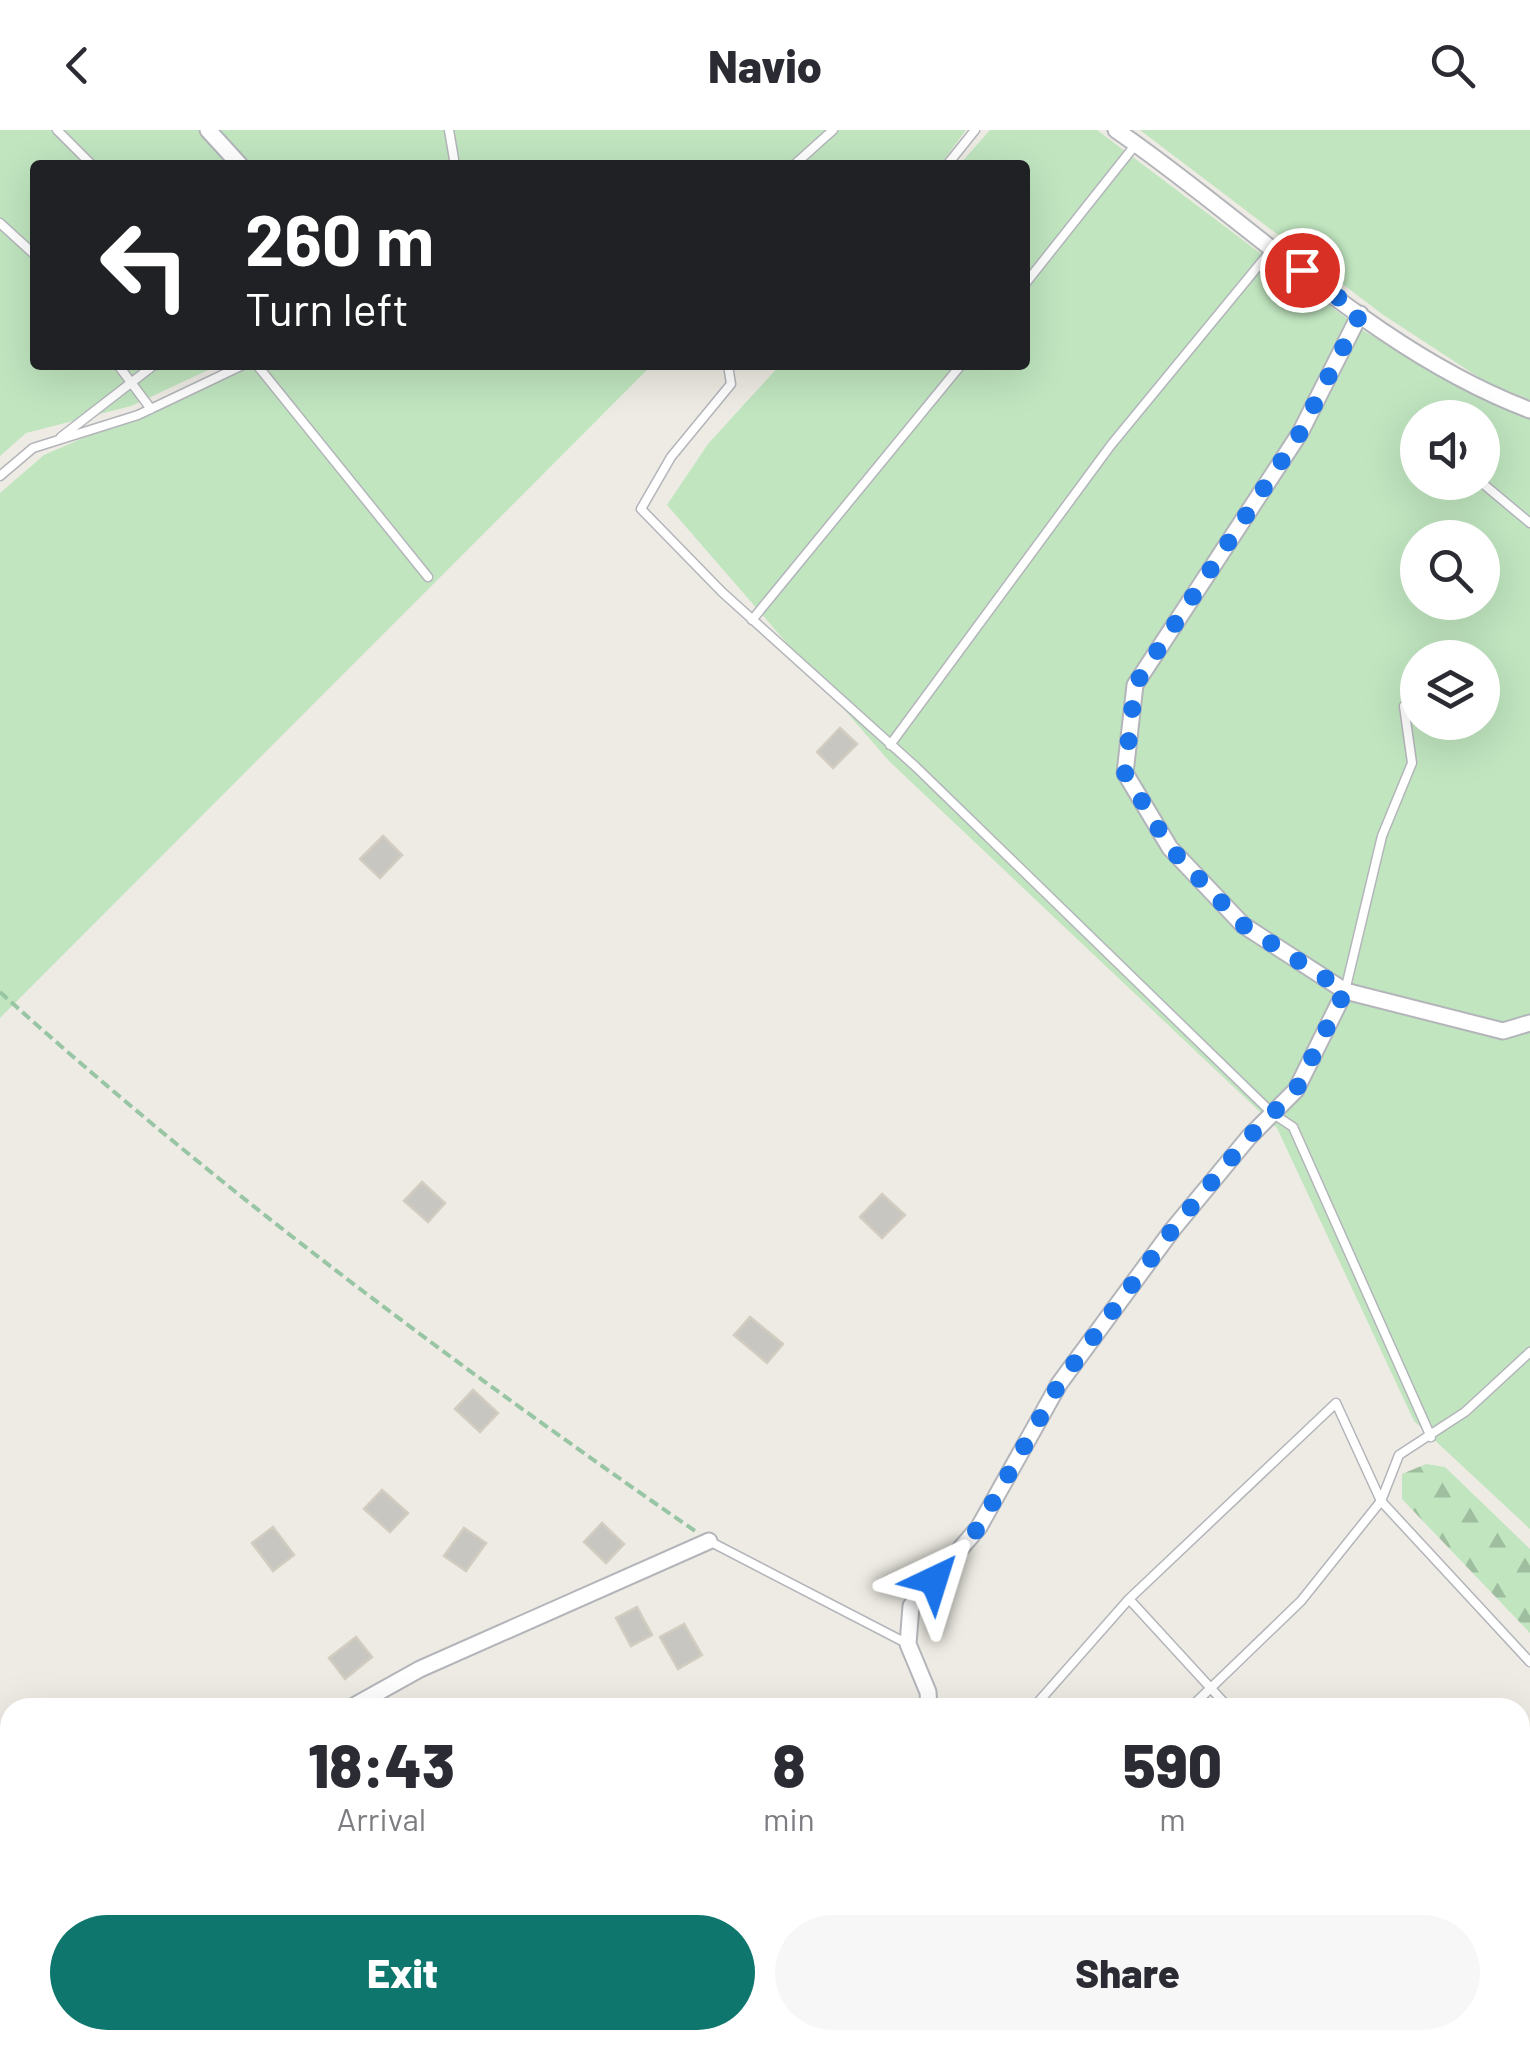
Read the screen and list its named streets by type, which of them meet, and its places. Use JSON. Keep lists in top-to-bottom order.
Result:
{
  "page": {
    "header": "Navio",
    "turn": ["260 m", "Turn left"],
    "eta": [
      "18:43",
      "Arrival",
      "8",
      "min",
      "590",
      "m"
    ],
    "buttons": ["Exit", "Share"]
  }
}
